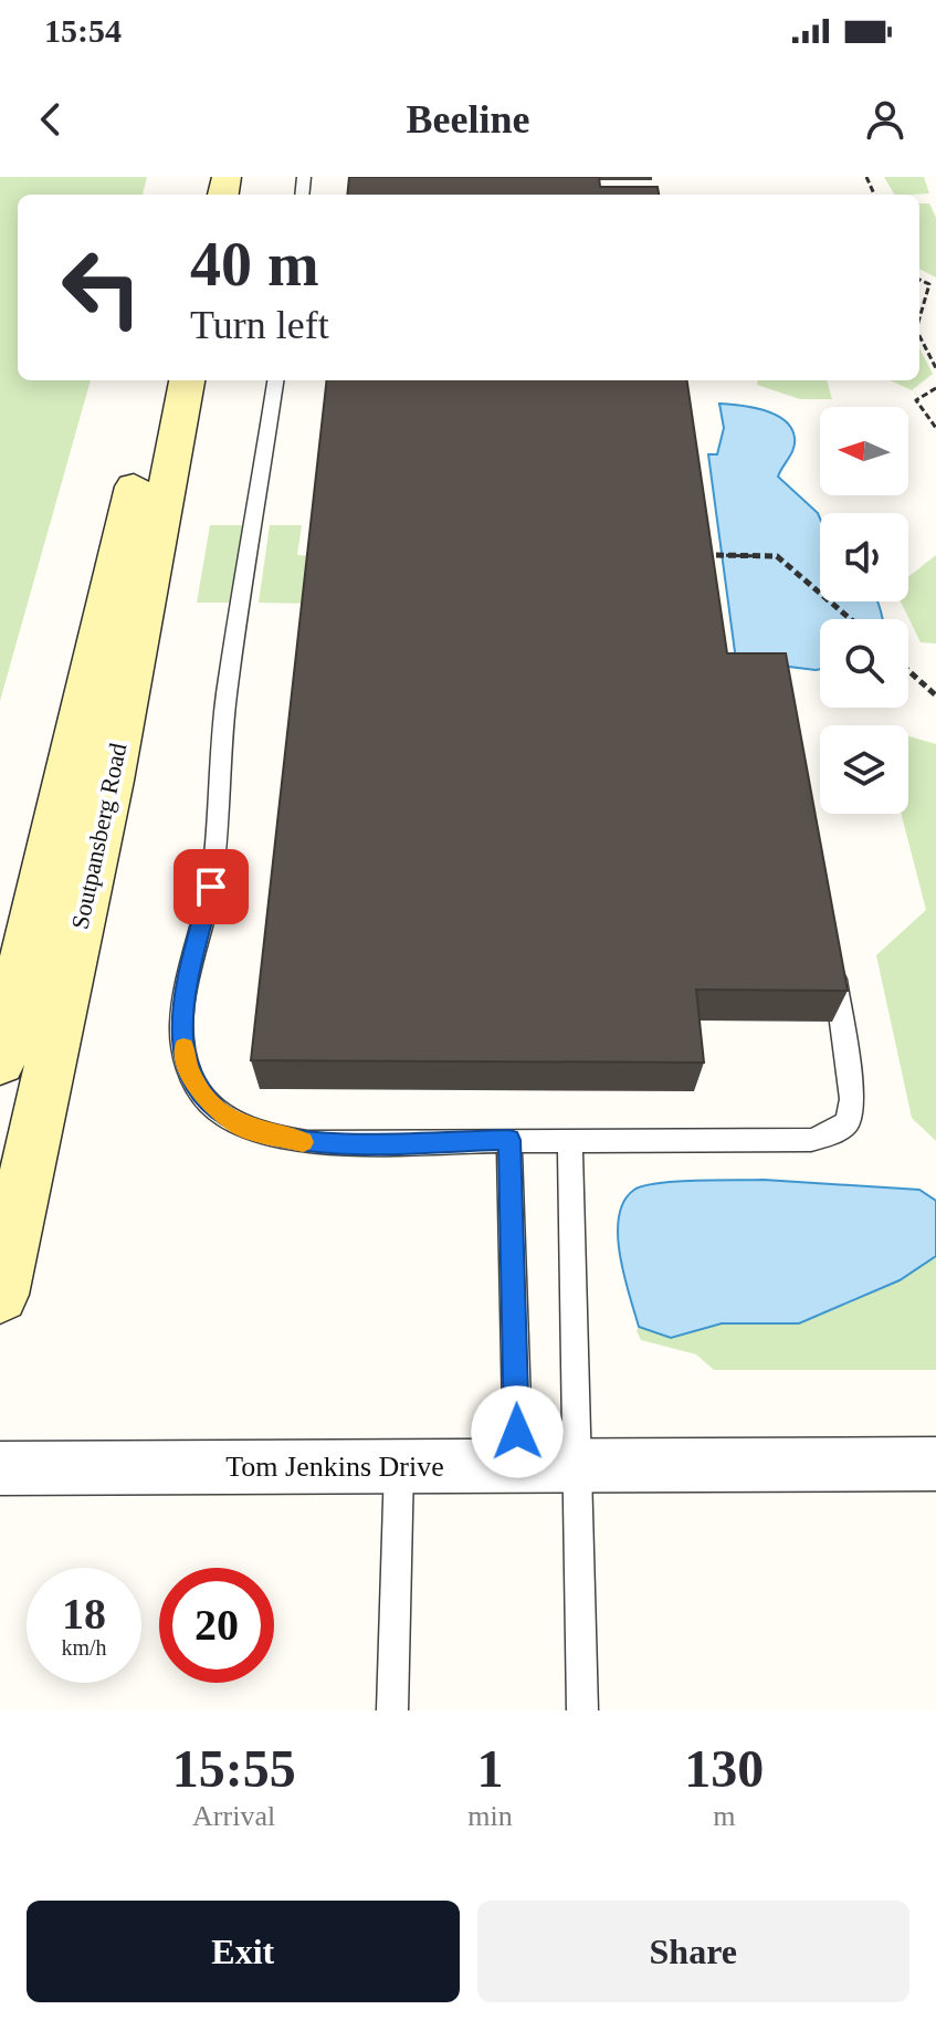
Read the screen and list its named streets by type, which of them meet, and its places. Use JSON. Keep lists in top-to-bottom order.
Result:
{
  "streets": {
    "main road": ["Soutpansberg Road"],
    "street": ["Tom Jenkins Drive"]
  },
  "north": "left",
  "page": {
    "status": "15:54",
    "header": "Beeline",
    "turn": ["40 m", "Turn left"],
    "speed": "18 km/h",
    "limit": "20",
    "eta": [
      "15:55",
      "Arrival",
      "1",
      "min",
      "130",
      "m"
    ],
    "buttons": ["Exit", "Share"]
  }
}
